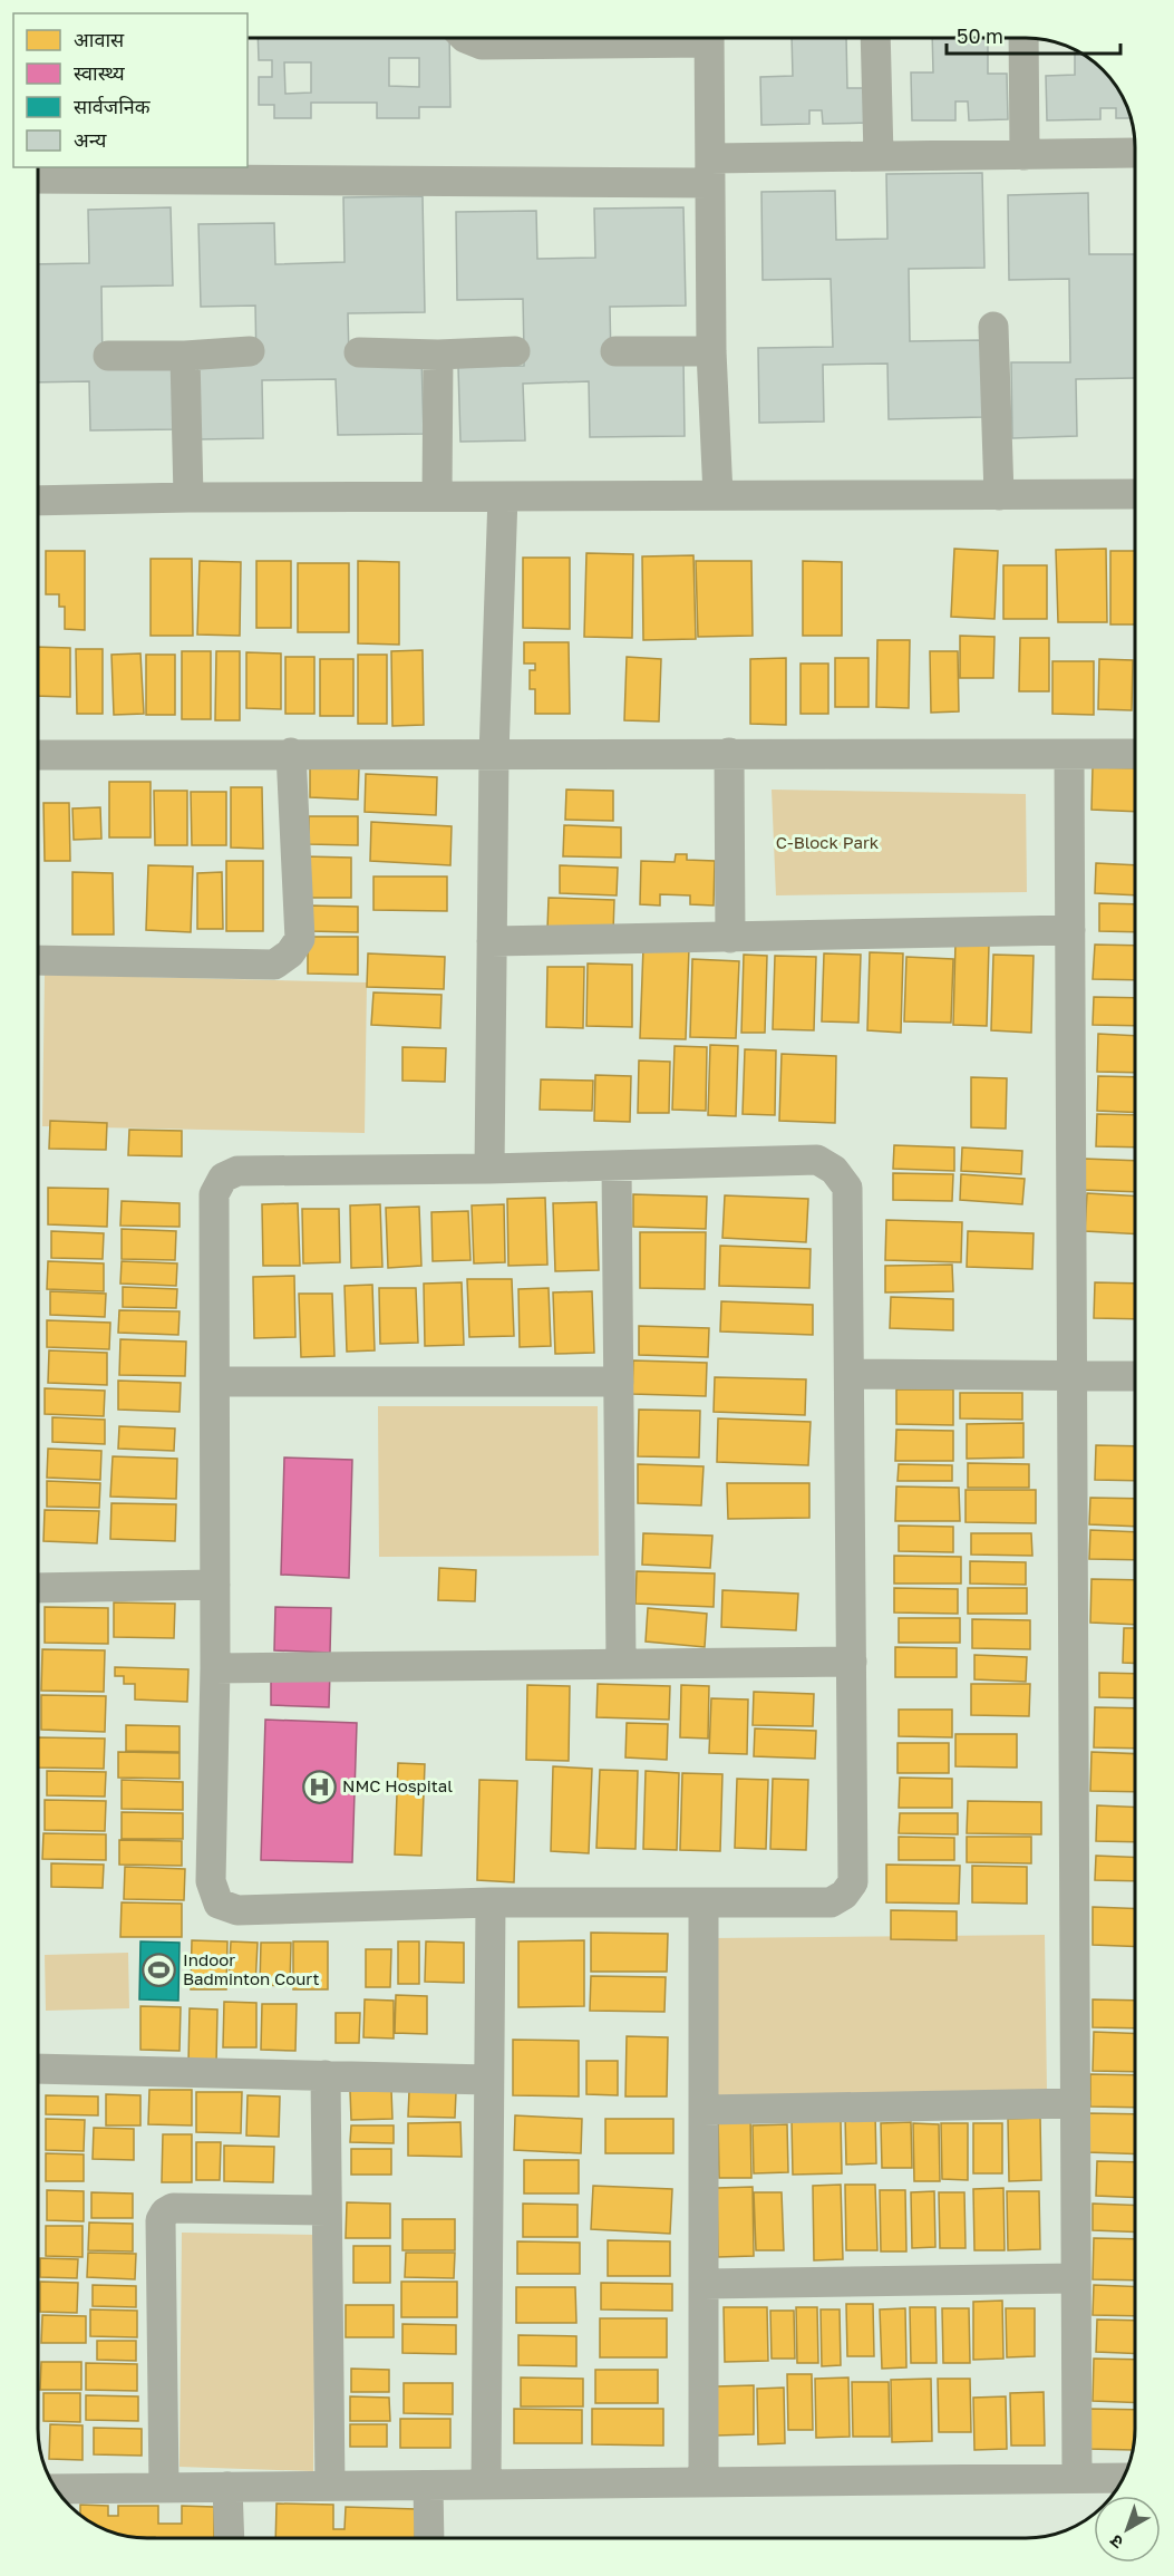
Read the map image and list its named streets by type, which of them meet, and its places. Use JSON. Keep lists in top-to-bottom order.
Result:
{
  "parks": ["C-Block Park"],
  "places": {
    "hospital": ["NMC Hospital"],
    "sports": ["Indoor Badminton Court"]
  },
  "legend": [
    "आवास",
    "स्वास्थ्य",
    "सार्वजनिक",
    "अन्य"
  ],
  "scale_bar": "50 m",
  "north": "bottom left"
}
